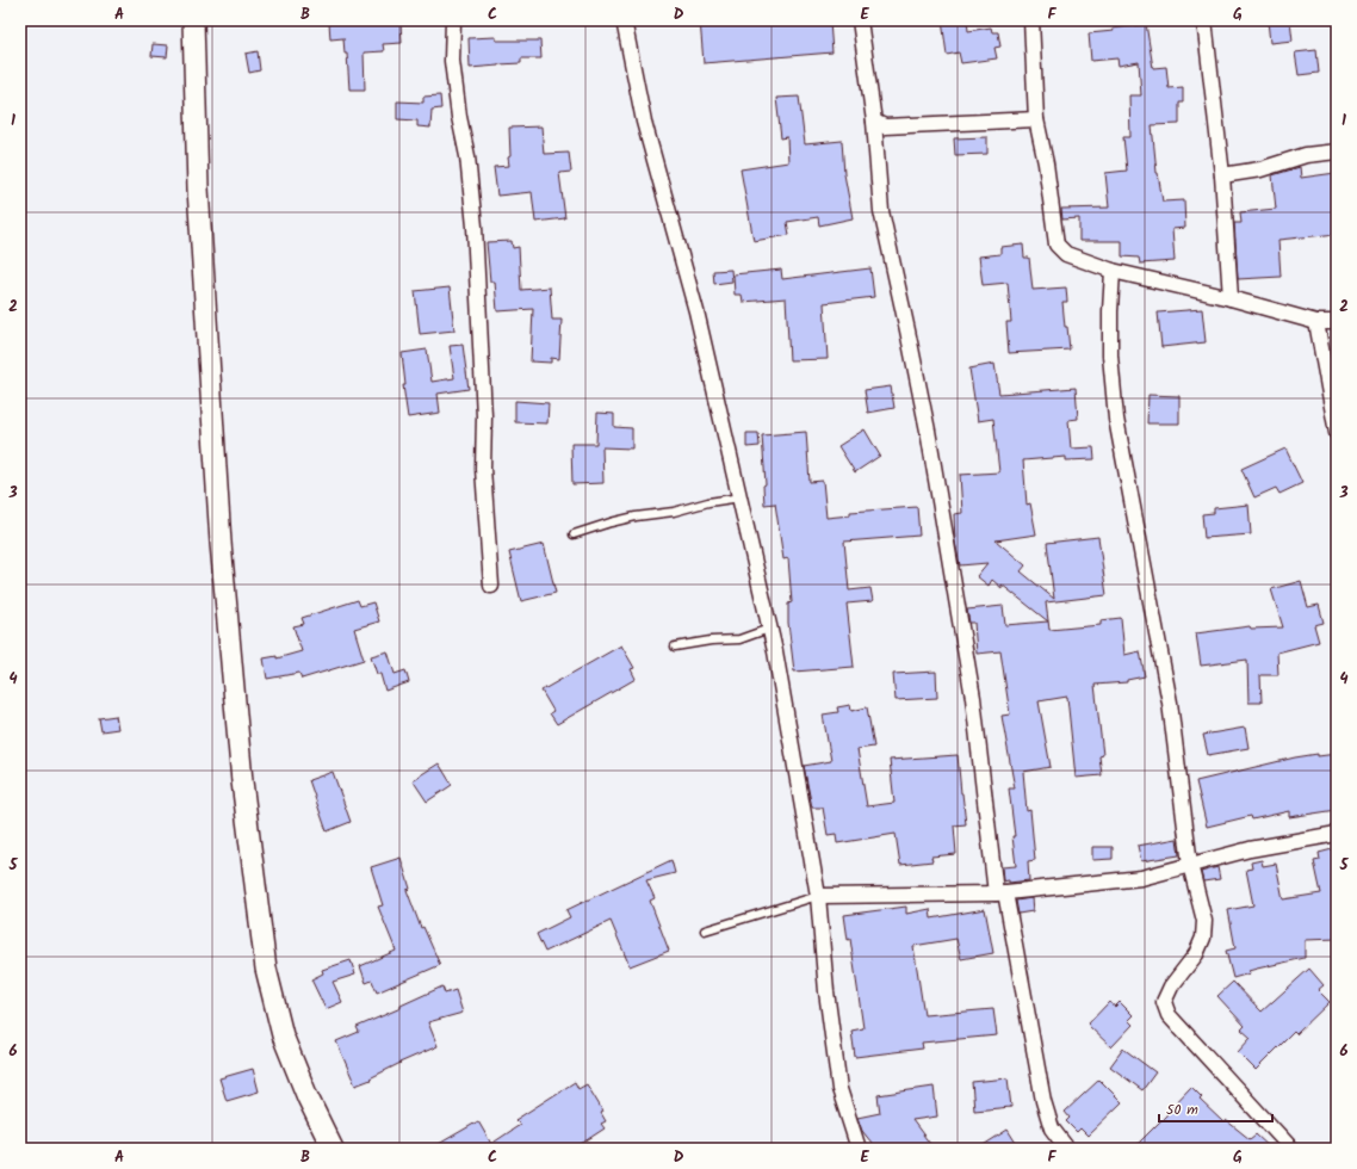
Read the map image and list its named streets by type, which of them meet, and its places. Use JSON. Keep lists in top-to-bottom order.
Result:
{
  "scale_bar": "50 m",
  "grid": {
    "columns": [
      "A",
      "B",
      "C",
      "D",
      "E",
      "F",
      "G"
    ],
    "rows": [
      "1",
      "2",
      "3",
      "4",
      "5",
      "6"
    ]
  }
}
